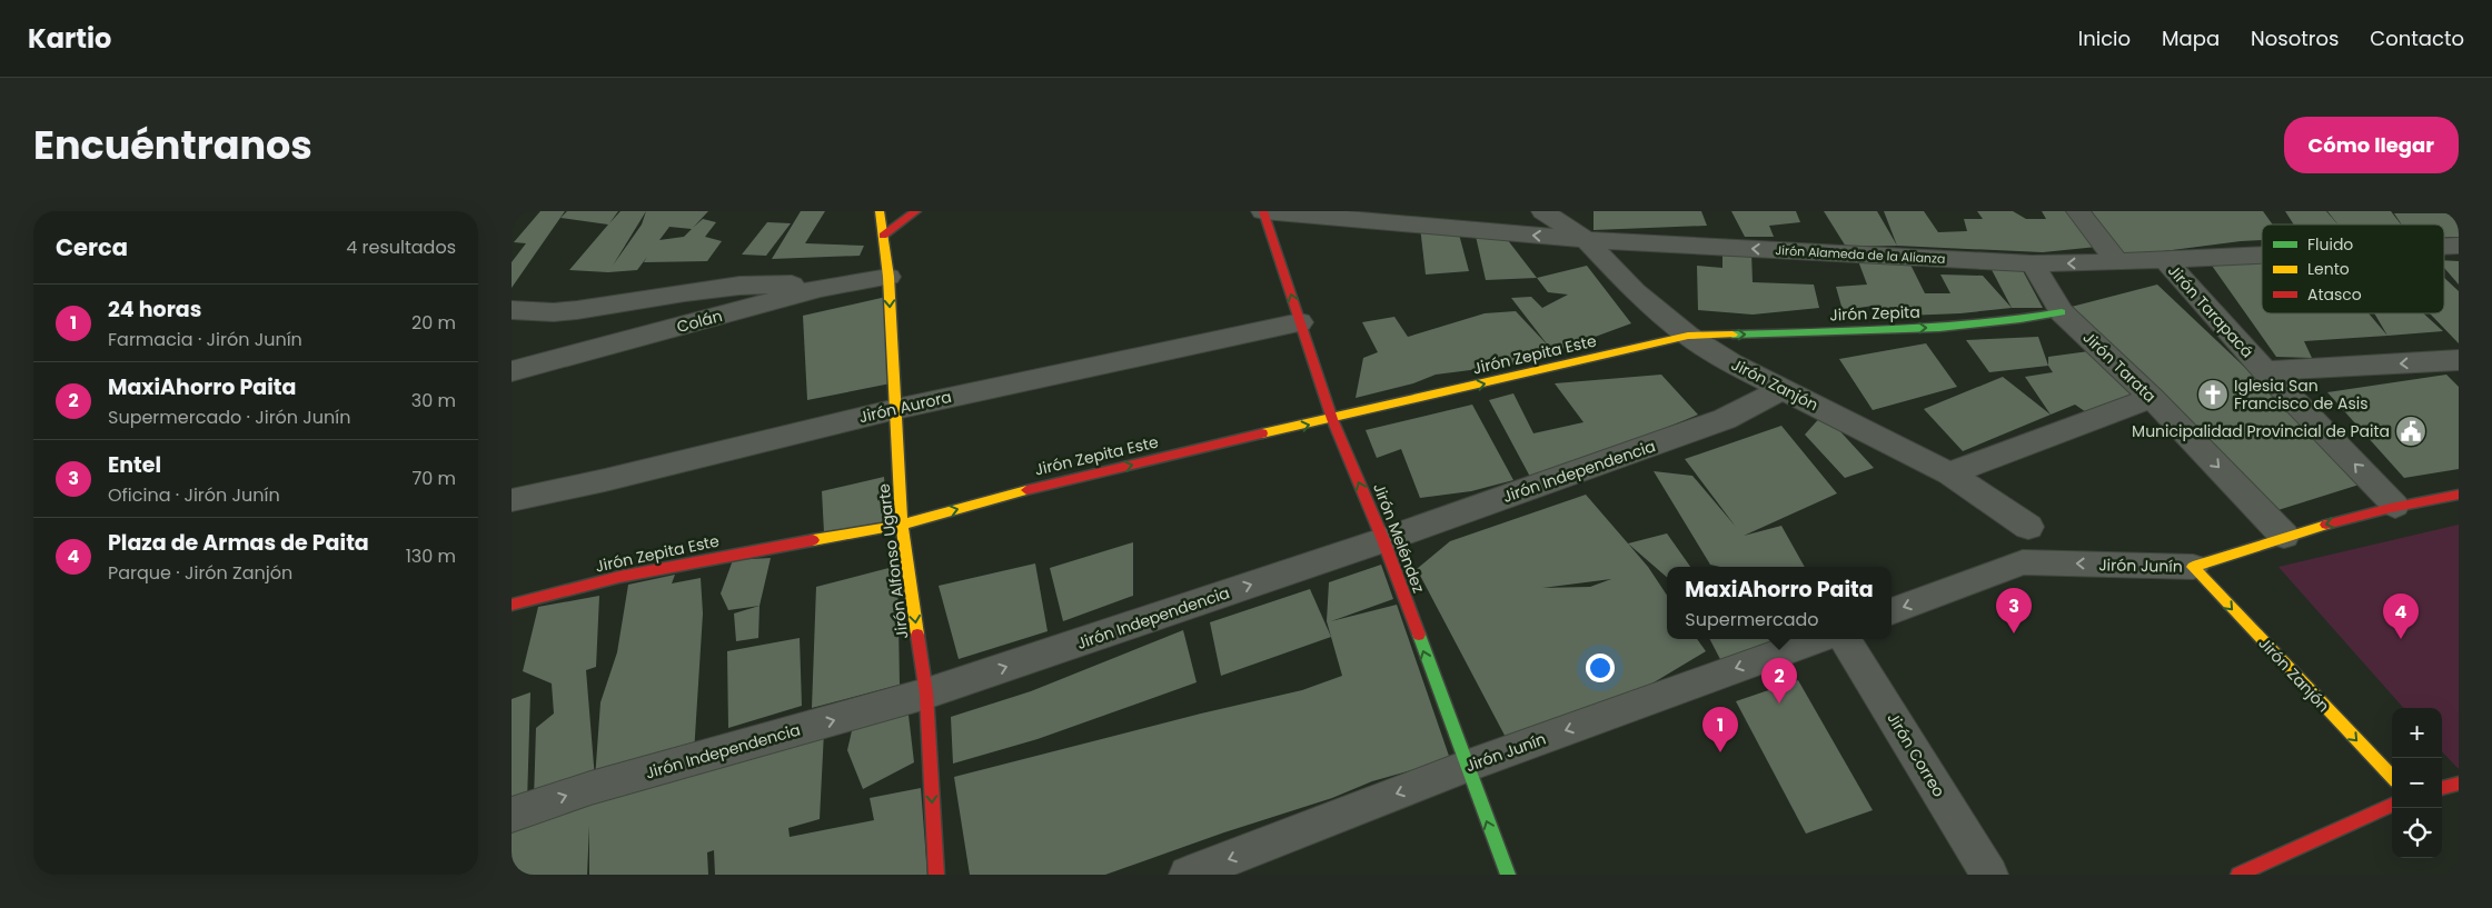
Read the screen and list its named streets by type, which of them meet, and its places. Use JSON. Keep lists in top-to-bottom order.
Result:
{
  "streets": {
    "street": [
      "Jirón Alameda de la Alianza",
      "Jirón Tarapacá",
      "Jirón Zepita",
      "Colán",
      "Jirón Zepita Este",
      "Jirón Tarata",
      "Jirón Zanjón",
      "Jirón Aurora",
      "Jirón Independencia",
      "Jirón Meléndez",
      "Jirón Alfonso Ugarte",
      "Jirón Junín",
      "Jirón Correo"
    ]
  },
  "crossings": [
    ["Jirón Alameda de la Alianza", "Jirón Tarapacá"],
    ["Jirón Alameda de la Alianza", "Jirón Tarata"],
    ["Jirón Alameda de la Alianza", "Jirón Zanjón"],
    ["Jirón Alameda de la Alianza", "Jirón Meléndez"],
    ["Jirón Tarapacá", "Jirón Junín"],
    ["Jirón Zepita", "Jirón Zepita Este"],
    ["Jirón Zepita", "Jirón Tarata"],
    ["Jirón Zepita", "Jirón Zanjón"],
    ["Colán", "Jirón Alfonso Ugarte"],
    ["Jirón Zepita Este", "Jirón Zanjón"],
    ["Jirón Zepita Este", "Jirón Meléndez"],
    ["Jirón Zepita Este", "Jirón Alfonso Ugarte"],
    ["Jirón Tarata", "Jirón Junín"],
    ["Jirón Zanjón", "Jirón Independencia"],
    ["Jirón Zanjón", "Jirón Junín"],
    ["Jirón Aurora", "Jirón Meléndez"],
    ["Jirón Aurora", "Jirón Alfonso Ugarte"],
    ["Jirón Independencia", "Jirón Meléndez"],
    ["Jirón Independencia", "Jirón Alfonso Ugarte"],
    ["Jirón Meléndez", "Jirón Junín"]
  ],
  "one_way": [
    "Jirón Alameda de la Alianza",
    "Jirón Tarapacá",
    "Jirón Zepita",
    "Jirón Zepita Este",
    "Jirón Tarata",
    "Jirón Independencia",
    "Jirón Meléndez",
    "Jirón Alfonso Ugarte",
    "Jirón Junín"
  ],
  "places": {
    "church": ["Iglesia San Francisco de Asis"],
    "public building": ["Municipalidad Provincial de Paita"]
  },
  "legend": ["Fluido", "Lento", "Atasco"],
  "page": {
    "header": "Kartio",
    "nav": [
      "Inicio",
      "Mapa",
      "Nosotros",
      "Contacto"
    ],
    "title": "Encuéntranos",
    "buttons": "Cómo llegar",
    "heading": ["Cerca", "4 resultados"],
    "list": [
      {
        "mark": "1",
        "name": "24 horas",
        "note": "Farmacia · Jirón Junín",
        "value": "20 m"
      },
      {
        "mark": "2",
        "name": "MaxiAhorro Paita",
        "note": "Supermercado · Jirón Junín",
        "value": "30 m"
      },
      {
        "mark": "3",
        "name": "Entel",
        "note": "Oficina · Jirón Junín",
        "value": "70 m"
      },
      {
        "mark": "4",
        "name": "Plaza de Armas de Paita",
        "note": "Parque · Jirón Zanjón",
        "value": "130 m"
      }
    ],
    "popup": ["MaxiAhorro Paita", "Supermercado"],
    "pins": [
      "3",
      "4",
      "2",
      "1"
    ],
    "map_buttons": ["+", "−"]
  }
}
